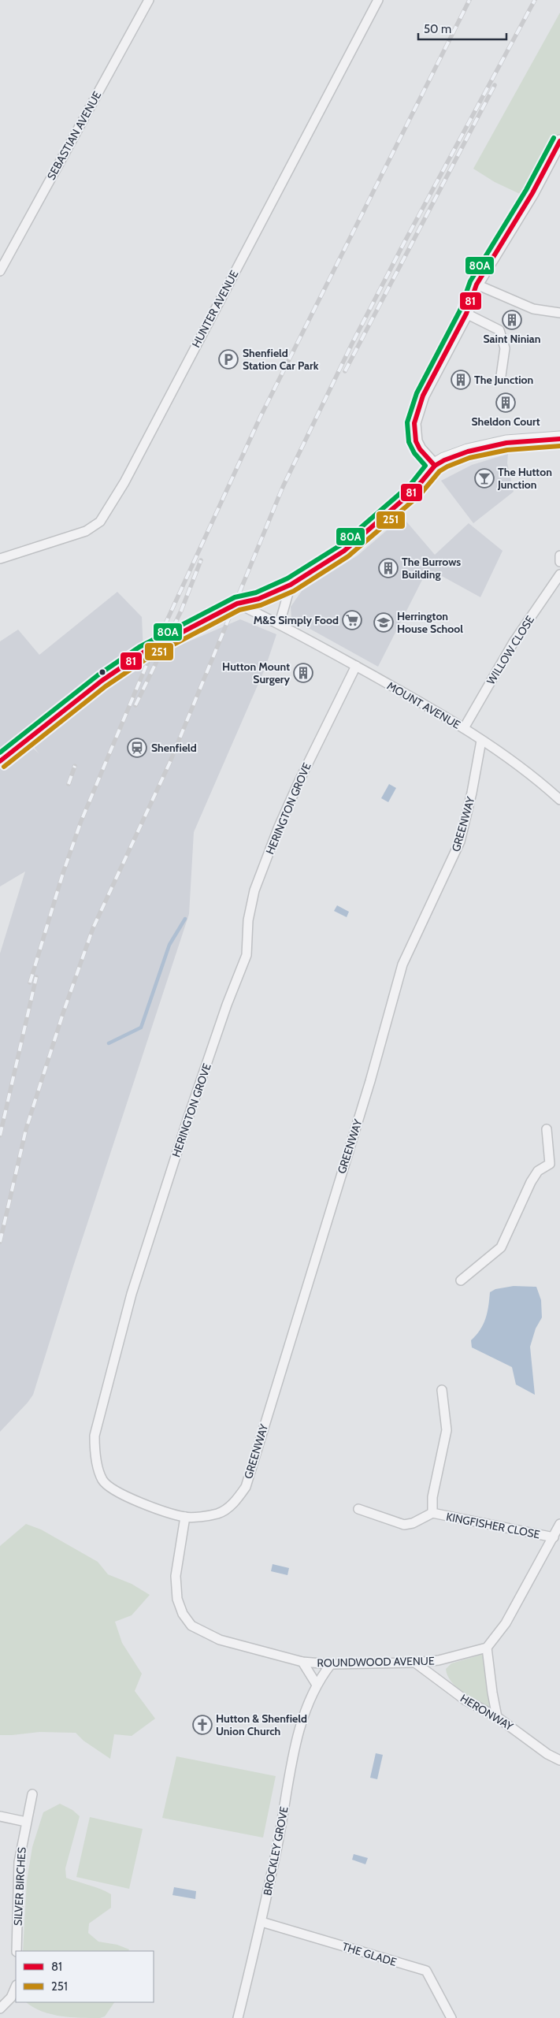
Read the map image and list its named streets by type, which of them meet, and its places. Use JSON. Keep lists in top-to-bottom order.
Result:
{
  "streets": {
    "street": [
      "SEBASTIAN AVENUE",
      "HUNTER AVENUE",
      "WILLOW CLOSE",
      "MOUNT AVENUE",
      "HERINGTON GROVE",
      "GREENWAY",
      "KINGFISHER CLOSE",
      "ROUNDWOOD AVENUE",
      "HERONWAY",
      "BROCKLEY GROVE",
      "SILVER BIRCHES",
      "THE GLADE"
    ]
  },
  "crossings": [
    ["WILLOW CLOSE", "MOUNT AVENUE"],
    ["MOUNT AVENUE", "HERINGTON GROVE"],
    ["MOUNT AVENUE", "GREENWAY"],
    ["HERINGTON GROVE", "GREENWAY"],
    ["HERINGTON GROVE", "ROUNDWOOD AVENUE"],
    ["GREENWAY", "ROUNDWOOD AVENUE"],
    ["ROUNDWOOD AVENUE", "HERONWAY"],
    ["ROUNDWOOD AVENUE", "BROCKLEY GROVE"],
    ["BROCKLEY GROVE", "THE GLADE"]
  ],
  "places": {
    "building": [
      "Saint Ninian",
      "The Junction",
      "Sheldon Court",
      "The Burrows Building",
      "Hutton Mount Surgery"
    ],
    "parking": ["Shenfield Station Car Park"],
    "bar": ["The Hutton Junction"],
    "supermarket": ["M&S Simply Food"],
    "school or university": ["Herrington House School"],
    "station": ["Shenfield"],
    "church": ["Hutton & Shenfield Union Church"]
  },
  "lines": ["transit line 80A", "transit line 81", "transit line 251"],
  "legend": ["81", "251"],
  "scale_bar": "50 m"
}
